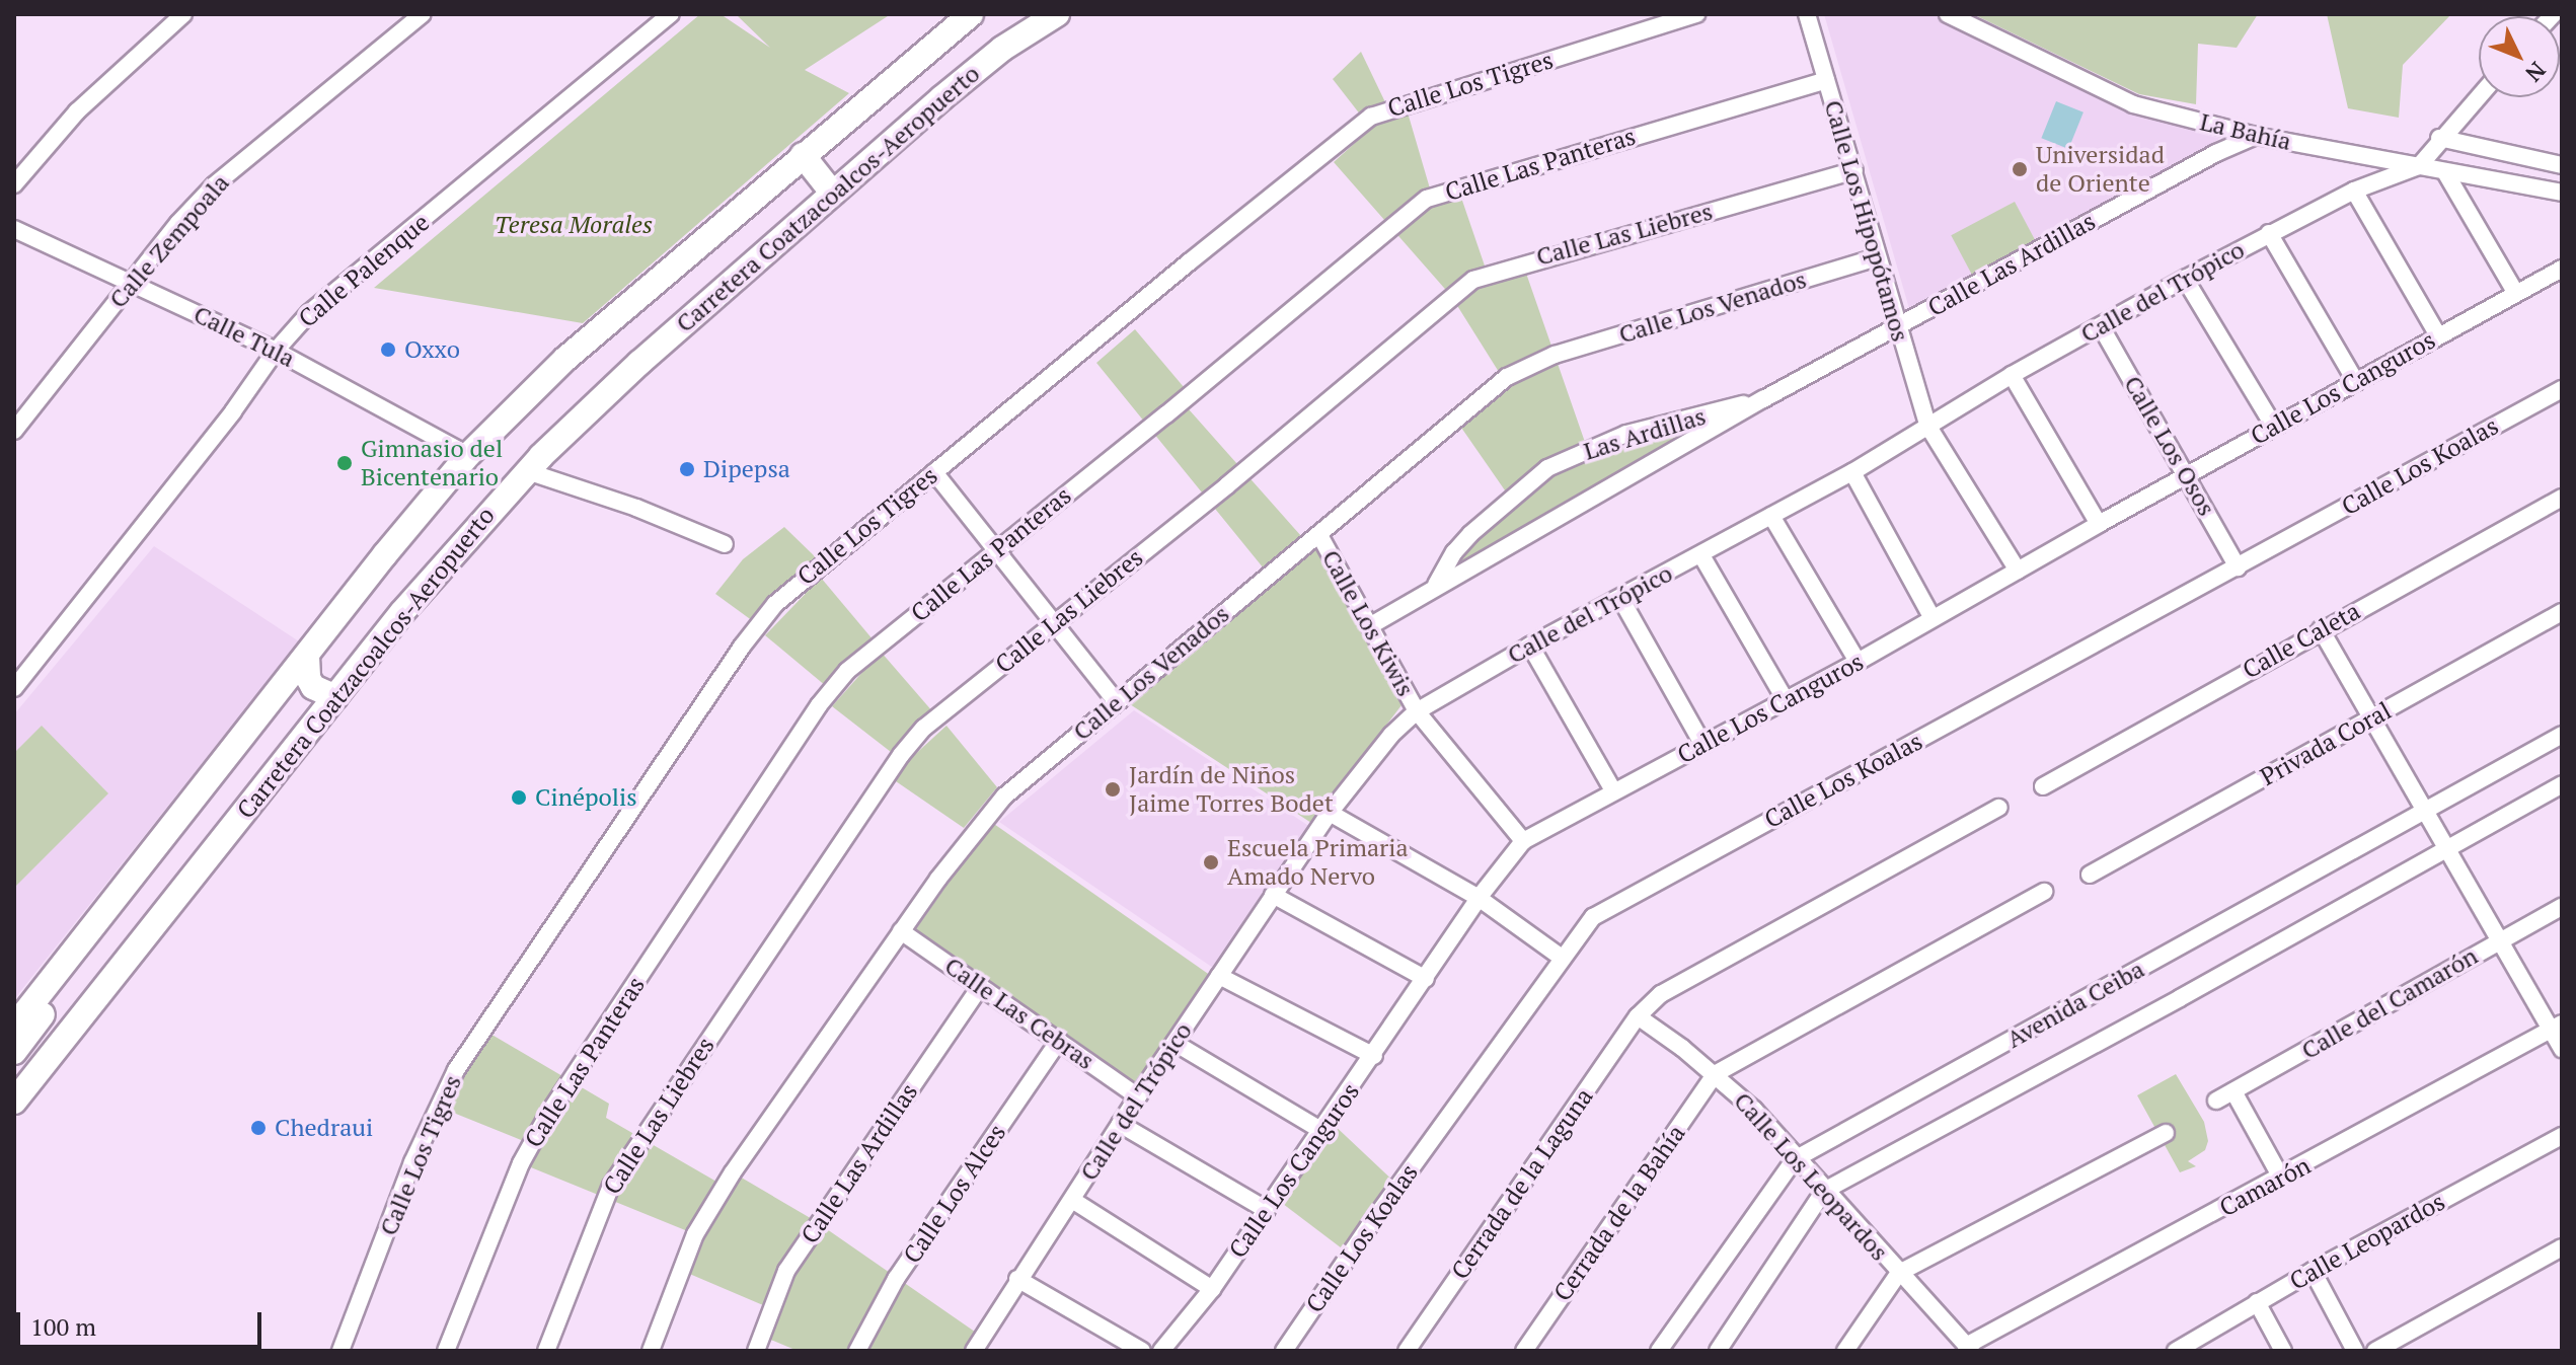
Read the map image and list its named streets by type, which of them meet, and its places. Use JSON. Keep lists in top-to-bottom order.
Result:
{
  "streets": {
    "main road": ["Carretera Coatzacoalcos-Aeropuerto"],
    "street": [
      "Calle Los Tigres",
      "La Bahía",
      "Calle Las Panteras",
      "Calle Los Hipopótamos",
      "Calle Las Liebres",
      "Calle Zempoala",
      "Calle Las Ardillas",
      "Calle Palenque",
      "Calle del Trópico",
      "Calle Los Venados",
      "Calle Tula",
      "Calle Los Canguros",
      "Las Ardillas",
      "Calle Los Osos",
      "Calle Los Koalas",
      "Calle Los Kiwis",
      "Calle Caleta",
      "Privada Coral",
      "Calle del Camarón",
      "Avenida Ceiba",
      "Calle Las Cebras",
      "Calle Los Leopardos",
      "Cerrada de la Laguna",
      "Camarón",
      "Calle Los Alces",
      "Cerrada de la Bahía",
      "Calle Leopardos"
    ]
  },
  "crossings": [
    ["La Bahía", "Calle Las Ardillas"],
    ["La Bahía", "Calle del Trópico"],
    ["Calle Las Panteras", "Calle Los Hipopótamos"],
    ["Carretera Coatzacoalcos-Aeropuerto", "Calle Tula"],
    ["Calle Los Hipopótamos", "Calle Las Liebres"],
    ["Calle Los Hipopótamos", "Calle Las Ardillas"],
    ["Calle Los Hipopótamos", "Calle del Trópico"],
    ["Calle Los Hipopótamos", "Calle Los Venados"],
    ["Calle Los Hipopótamos", "Calle Los Canguros"],
    ["Calle Los Hipopótamos", "Las Ardillas"],
    ["Calle Zempoala", "Calle Tula"],
    ["Calle Las Ardillas", "Las Ardillas"],
    ["Calle Las Ardillas", "Calle Las Cebras"],
    ["Calle Palenque", "Calle Tula"],
    ["Calle del Trópico", "Calle Los Osos"],
    ["Calle del Trópico", "Calle Los Kiwis"],
    ["Calle del Trópico", "Calle Las Cebras"],
    ["Calle Los Venados", "Calle Los Kiwis"],
    ["Calle Los Venados", "Calle Las Cebras"],
    ["Calle Los Canguros", "Calle Los Osos"],
    ["Calle Los Canguros", "Calle Los Kiwis"],
    ["Las Ardillas", "Calle Los Kiwis"],
    ["Calle Los Osos", "Calle Los Koalas"],
    ["Avenida Ceiba", "Calle Los Leopardos"],
    ["Calle Las Cebras", "Calle Los Alces"],
    ["Calle Los Leopardos", "Cerrada de la Laguna"],
    ["Calle Los Leopardos", "Camarón"],
    ["Calle Los Leopardos", "Cerrada de la Bahía"]
  ],
  "parks": ["Teresa Morales"],
  "places": [
    "Universidad de Oriente",
    "Oxxo",
    "Gimnasio del Bicentenario",
    "Dipepsa",
    "Jardín de Niños Jaime Torres Bodet",
    "Cinépolis",
    "Escuela Primaria Amado Nervo",
    "Chedraui"
  ],
  "scale_bar": "100 m",
  "north": "bottom right"
}
